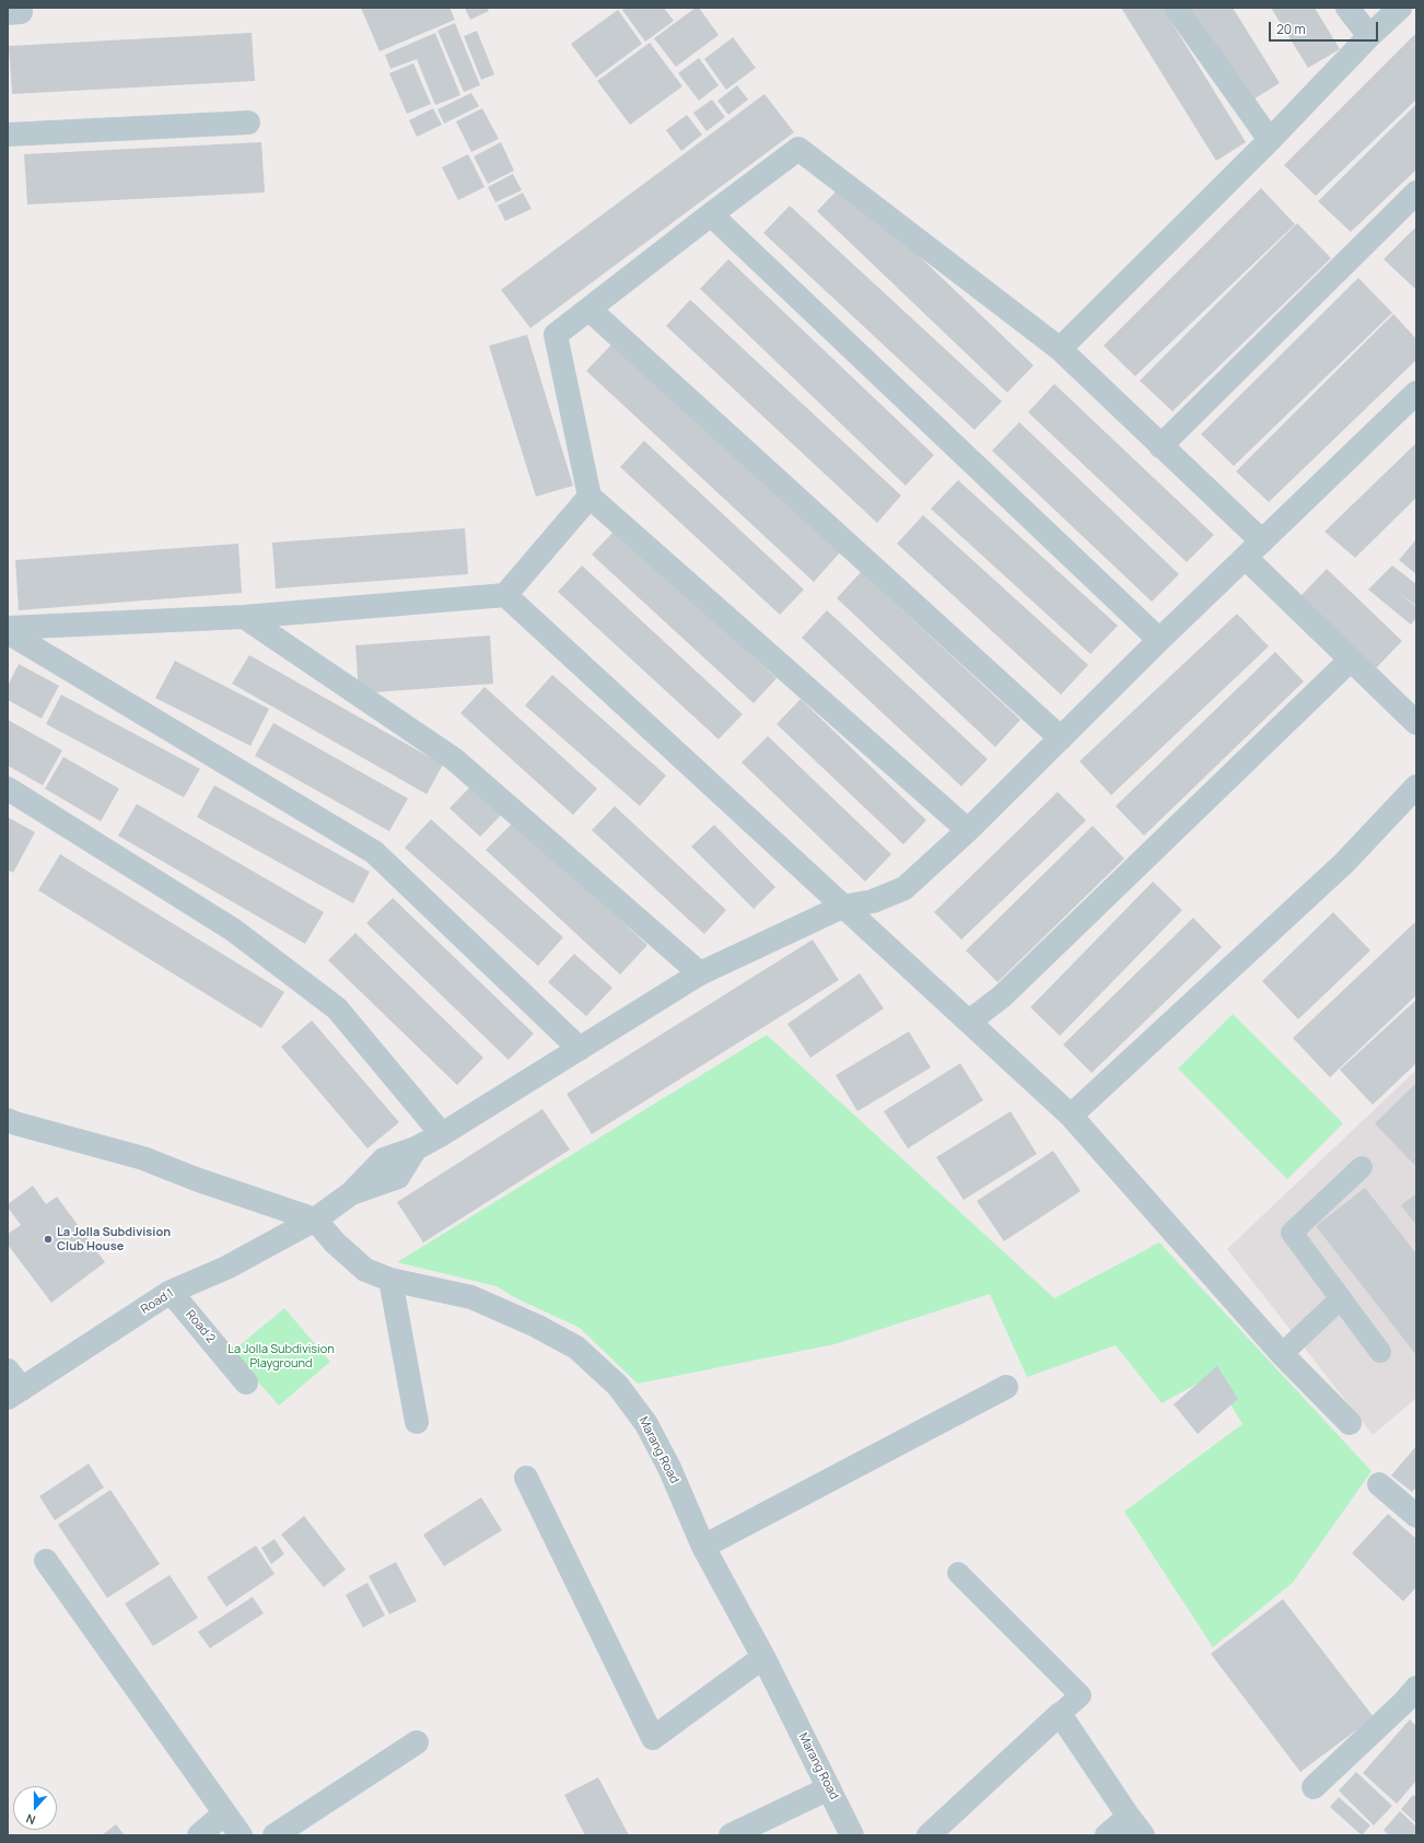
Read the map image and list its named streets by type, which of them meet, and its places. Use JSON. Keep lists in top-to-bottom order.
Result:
{
  "streets": {
    "street": ["Road 1", "Road 2", "Marang Road"]
  },
  "crossings": [
    ["Road 1", "Road 2"],
    ["Road 1", "Marang Road"]
  ],
  "parks": ["La Jolla Subdivision Playground"],
  "places": ["La Jolla Subdivision Club House"],
  "scale_bar": "20 m",
  "north": "bottom"
}
